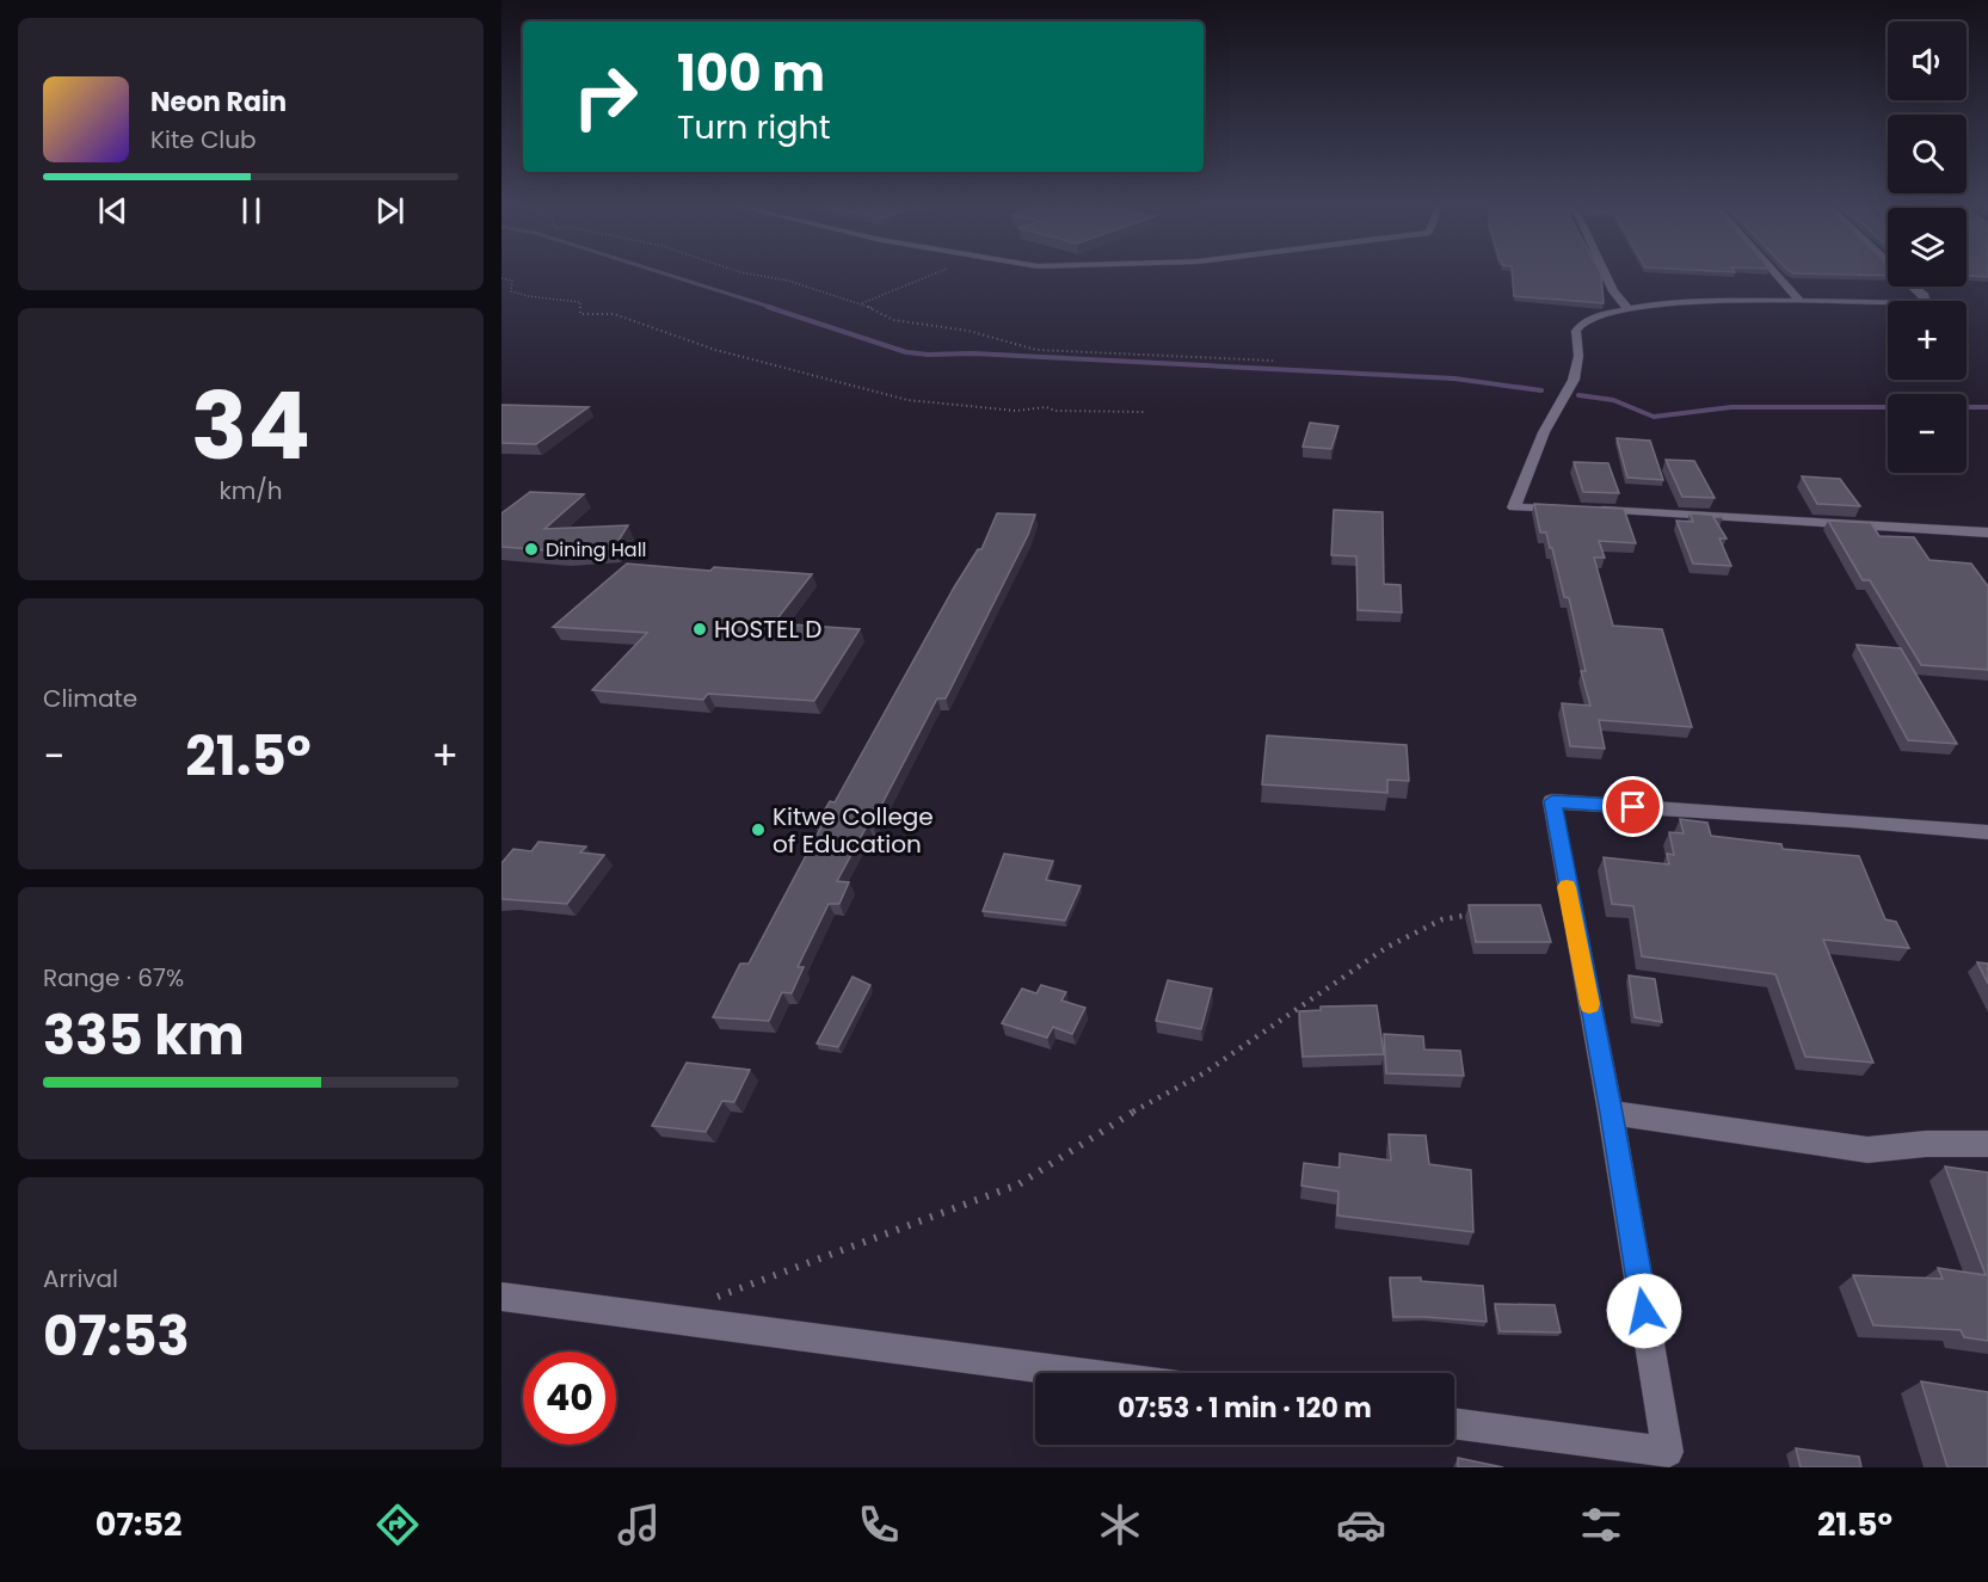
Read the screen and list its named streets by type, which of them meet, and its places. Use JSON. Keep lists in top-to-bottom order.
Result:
{
  "places": ["Dining Hall", "HOSTEL D", "Kitwe College of Education"],
  "page": {
    "map_buttons": ["+", "−"],
    "turn": ["100 m", "Turn right"],
    "song": ["Neon Rain", "Kite Club"],
    "tile": [
      ["34", "km/h"],
      "Climate",
      ["Range · 67%", "335 km"],
      ["Arrival", "07:53"]
    ],
    "heat": ["−", "21.5°", "+"],
    "limit": "40",
    "trip": "07:53 · 1 min · 120 m",
    "tabs": ["07:52", "21.5°"]
  }
}
